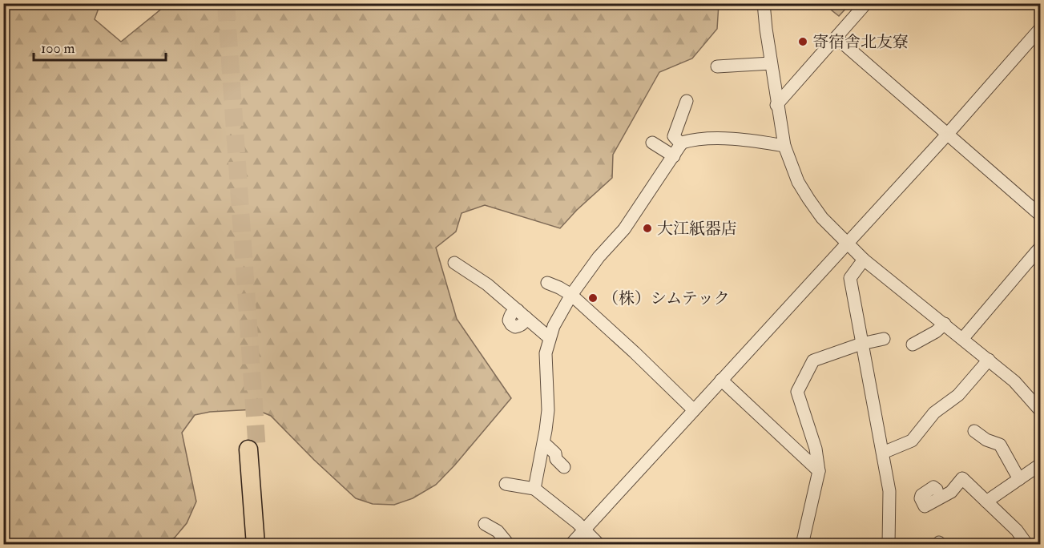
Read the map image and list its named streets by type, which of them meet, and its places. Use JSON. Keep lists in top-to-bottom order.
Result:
{
  "places": ["寄宿舎北友寮", "大江紙器店", "（株）シムテック"],
  "scale_bar": "100 m"
}
